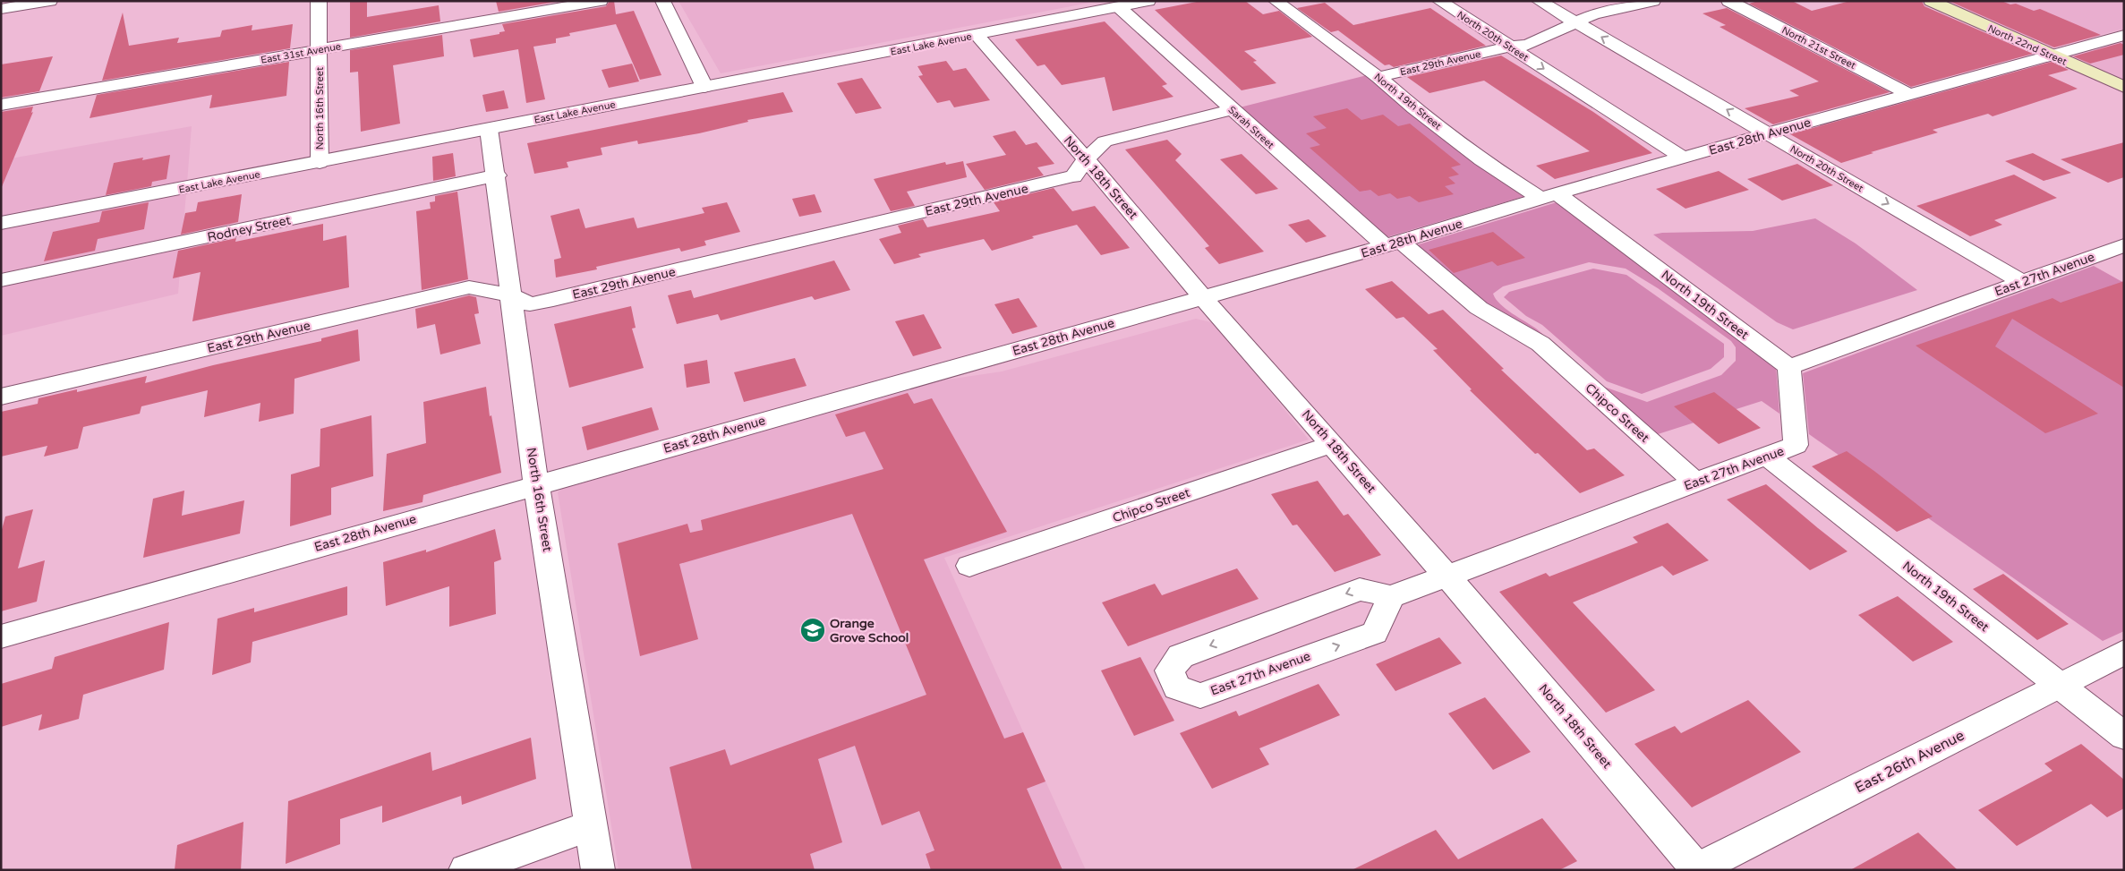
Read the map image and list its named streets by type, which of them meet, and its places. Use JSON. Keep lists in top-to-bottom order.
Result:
{
  "streets": {
    "main road": ["North 22nd Street"],
    "street": [
      "North 20th Street",
      "East Lake Avenue",
      "North 21st Street",
      "East 31st Avenue",
      "East 29th Avenue",
      "North 19th Street",
      "North 16th Street",
      "Sarah Street",
      "East 28th Avenue",
      "North 18th Street",
      "Rodney Street",
      "East 27th Avenue",
      "Chipco Street",
      "East 26th Avenue"
    ]
  },
  "crossings": [
    ["North 20th Street", "East 29th Avenue"],
    ["North 20th Street", "East 28th Avenue"],
    ["North 20th Street", "East 27th Avenue"],
    ["East Lake Avenue", "North 16th Street"],
    ["East Lake Avenue", "Sarah Street"],
    ["East Lake Avenue", "North 18th Street"],
    ["North 22nd Street", "East 28th Avenue"],
    ["North 21st Street", "East 28th Avenue"],
    ["East 31st Avenue", "North 16th Street"],
    ["East 29th Avenue", "North 19th Street"],
    ["East 29th Avenue", "North 16th Street"],
    ["East 29th Avenue", "Sarah Street"],
    ["East 29th Avenue", "North 18th Street"],
    ["North 19th Street", "East 28th Avenue"],
    ["North 19th Street", "East 27th Avenue"],
    ["North 19th Street", "East 26th Avenue"],
    ["North 16th Street", "East 28th Avenue"],
    ["North 16th Street", "Rodney Street"],
    ["Sarah Street", "East 28th Avenue"],
    ["Sarah Street", "Chipco Street"],
    ["East 28th Avenue", "North 18th Street"],
    ["North 18th Street", "East 27th Avenue"],
    ["North 18th Street", "Chipco Street"],
    ["North 18th Street", "East 26th Avenue"],
    ["East 27th Avenue", "Chipco Street"]
  ],
  "places": {
    "school or university": ["Orange Grove School"]
  }
}
